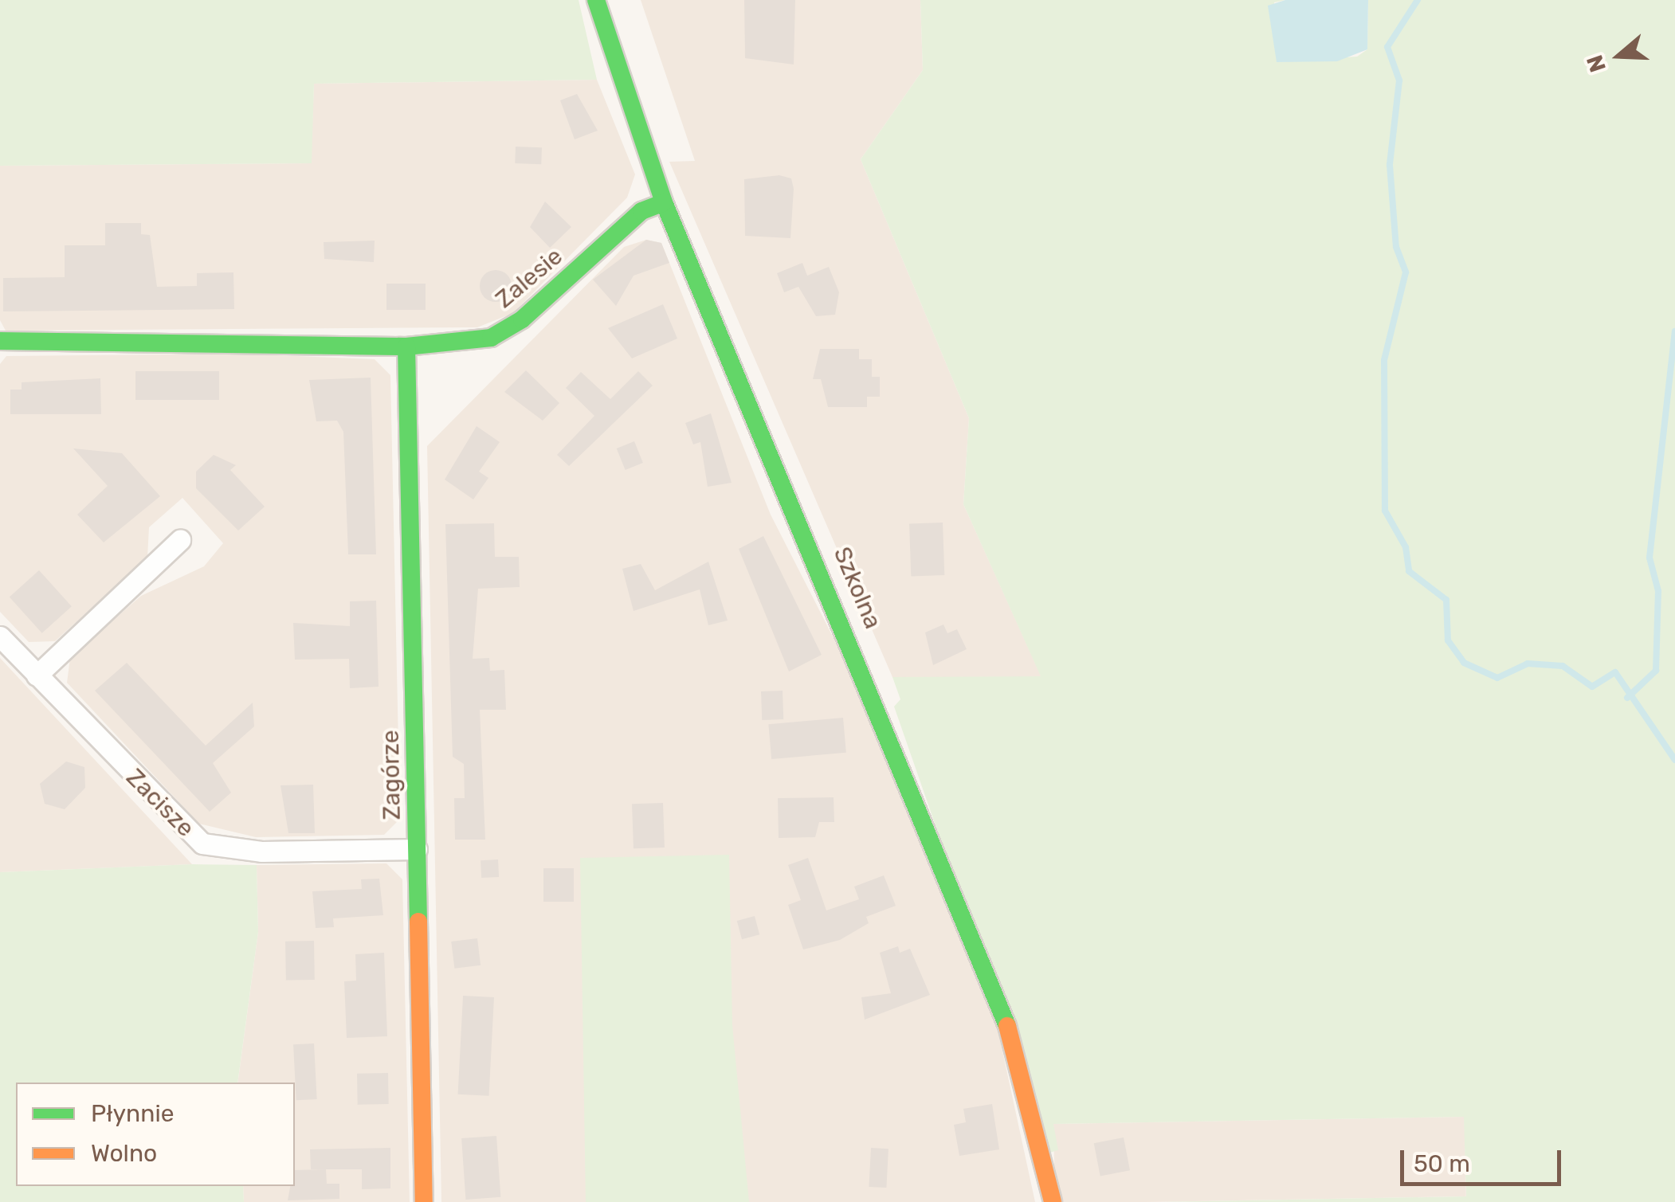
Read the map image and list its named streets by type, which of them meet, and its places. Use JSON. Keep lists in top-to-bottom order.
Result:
{
  "streets": {
    "street": [
      "Zalesie",
      "Szkolna",
      "Zagórze",
      "Zacisze"
    ]
  },
  "crossings": [
    ["Zalesie", "Szkolna"],
    ["Zalesie", "Zagórze"],
    ["Zagórze", "Zacisze"]
  ],
  "legend": ["Płynnie", "Wolno"],
  "scale_bar": "50 m",
  "north": "left"
}
